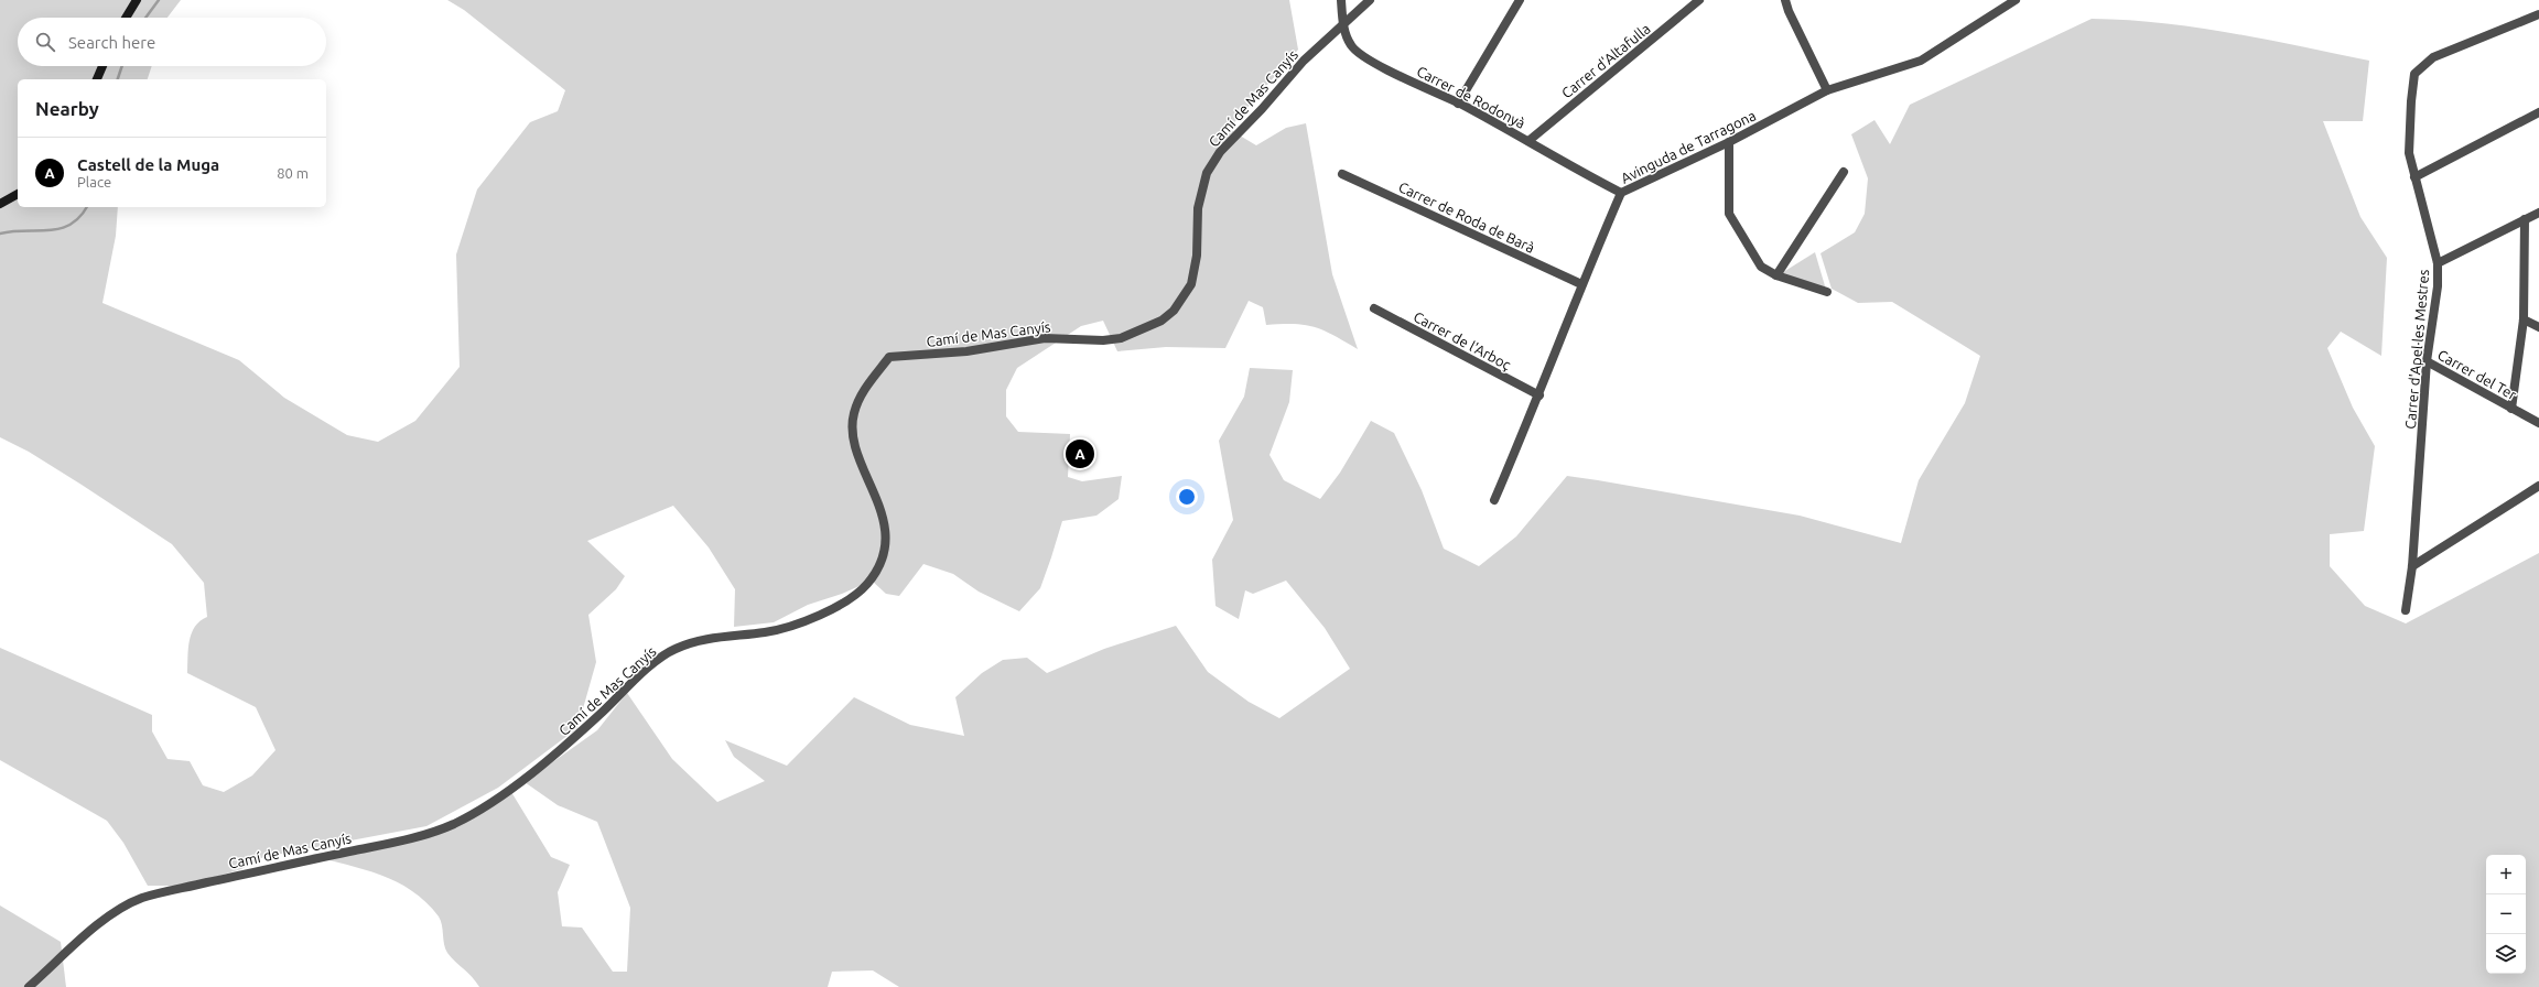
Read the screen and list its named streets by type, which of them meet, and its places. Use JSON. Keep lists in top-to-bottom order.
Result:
{
  "streets": {
    "street": [
      "Carrer d'Altafulla",
      "Carrer de Rodonyà",
      "Camí de Mas Canyís",
      "Avinguda de Tarragona",
      "Carrer de Roda de Barà",
      "Carrer de l'Arboç",
      "Carrer d'Apel·les Mestres",
      "Carrer del Ter"
    ]
  },
  "crossings": [
    ["Carrer d'Altafulla", "Carrer de Rodonyà"],
    ["Carrer de Rodonyà", "Camí de Mas Canyís"],
    ["Carrer de Rodonyà", "Avinguda de Tarragona"],
    ["Avinguda de Tarragona", "Carrer de Roda de Barà"],
    ["Avinguda de Tarragona", "Carrer de l'Arboç"],
    ["Carrer d'Apel·les Mestres", "Carrer del Ter"]
  ],
  "page": {
    "search": "Search here",
    "heading": "Nearby",
    "list": [
      {
        "mark": "A",
        "name": "Castell de la Muga",
        "note": "Place",
        "value": "80 m"
      }
    ],
    "pins": "A",
    "map_buttons": ["+", "−"]
  }
}
